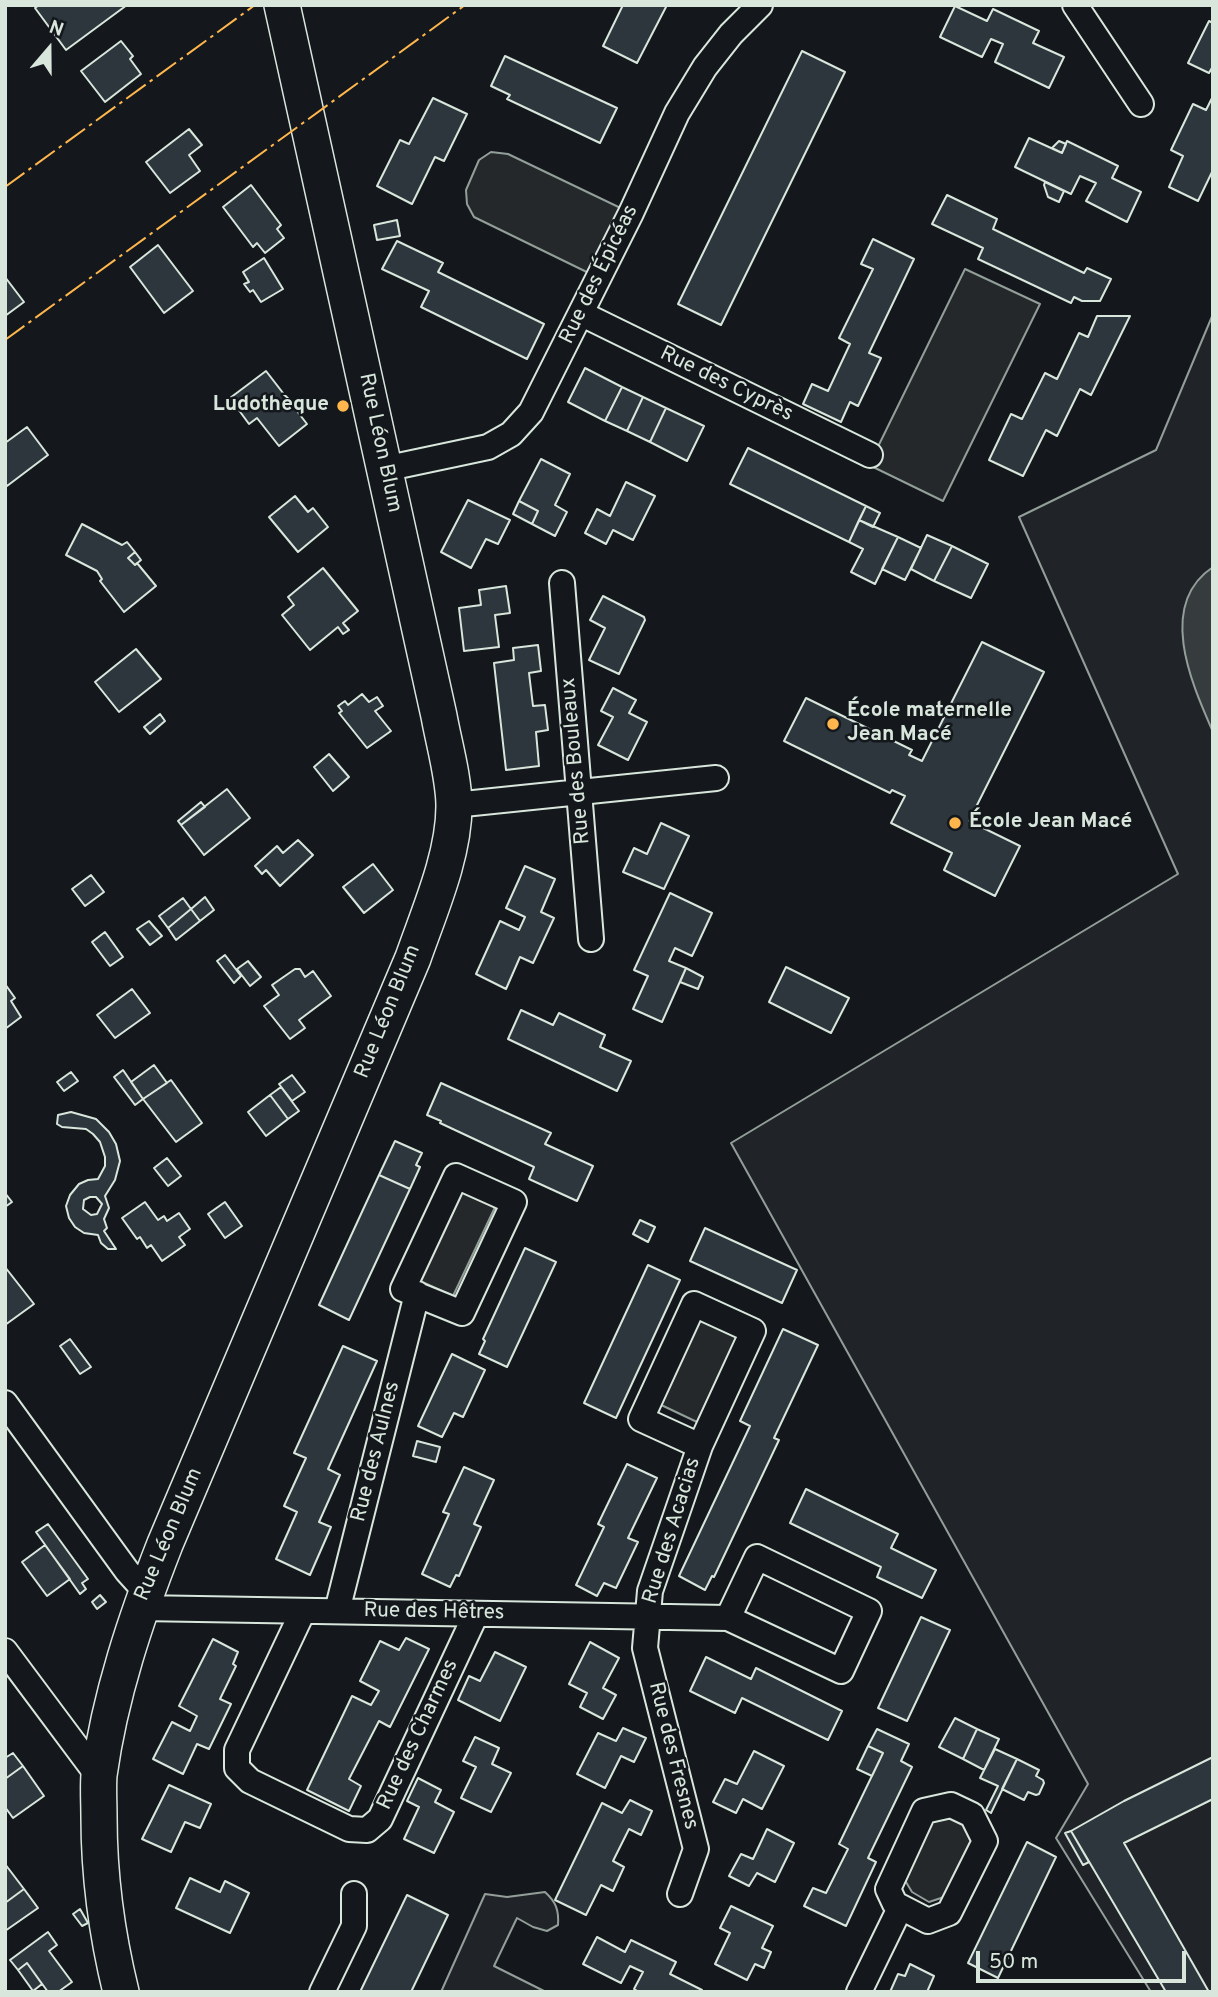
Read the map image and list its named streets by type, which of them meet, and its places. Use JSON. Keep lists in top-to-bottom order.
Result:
{
  "streets": {
    "main road": ["Rue Léon Blum"],
    "street": [
      "Rue des Épicéas",
      "Rue des Cyprès",
      "Rue des Bouleaux",
      "Rue des Aulnes",
      "Rue des Acacias",
      "Rue des Hêtres",
      "Rue des Charmes",
      "Rue des Fresnes"
    ]
  },
  "crossings": [
    ["Rue des Épicéas", "Rue des Cyprès"],
    ["Rue des Épicéas", "Rue Léon Blum"],
    ["Rue Léon Blum", "Rue des Hêtres"],
    ["Rue des Aulnes", "Rue des Hêtres"],
    ["Rue des Acacias", "Rue des Hêtres"],
    ["Rue des Acacias", "Rue des Fresnes"],
    ["Rue des Hêtres", "Rue des Charmes"],
    ["Rue des Hêtres", "Rue des Fresnes"]
  ],
  "places": ["Ludothèque", "École maternelle Jean Macé", "École Jean Macé"],
  "scale_bar": "50 m",
  "north": "top"
}
